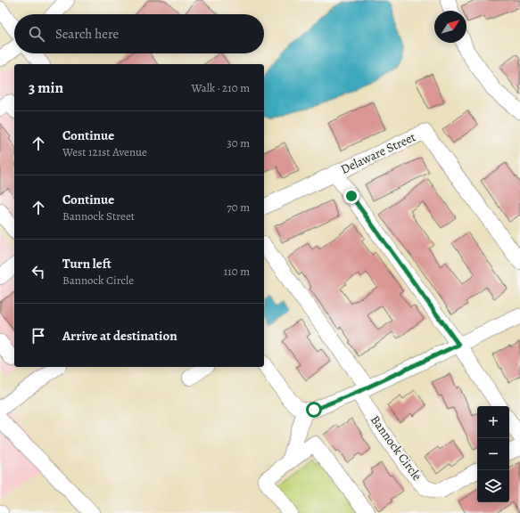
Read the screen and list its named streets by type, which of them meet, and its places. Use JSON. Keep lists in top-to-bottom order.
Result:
{
  "streets": {
    "street": ["Delaware Street", "Bannock Circle"]
  },
  "north": "top right",
  "page": {
    "search": "Search here",
    "heading": ["3 min", "Walk · 210 m"],
    "list": [
      ["Continue", "West 121st Avenue", "30 m"],
      ["Continue", "Bannock Street", "70 m"],
      ["Turn left", "Bannock Circle", "110 m"],
      "Arrive at destination"
    ],
    "map_buttons": ["+", "−"]
  }
}
